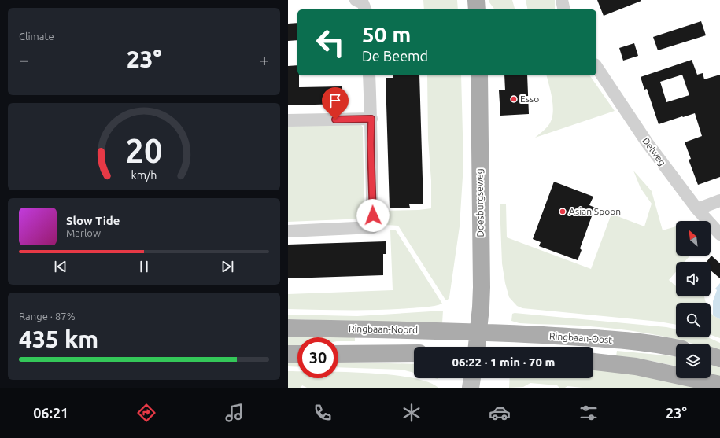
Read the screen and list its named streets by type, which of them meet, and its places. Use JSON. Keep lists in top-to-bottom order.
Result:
{
  "streets": {
    "main road": ["Doesburgseweg", "Ringbaan-Noord", "Ringbaan-Oost"],
    "street": ["Delweg"]
  },
  "crossings": [
    ["Doesburgseweg", "Ringbaan-Noord"],
    ["Doesburgseweg", "Ringbaan-Oost"],
    ["Ringbaan-Noord", "Ringbaan-Oost"]
  ],
  "places": ["Esso", "Asian Spoon"],
  "north": "top left",
  "page": {
    "tile": [
      "Climate",
      ["Range · 87%", "435 km"]
    ],
    "turn": ["50 m", "De Beemd"],
    "heat": ["−", "23°", "+"],
    "song": ["Slow Tide", "Marlow"],
    "limit": "30",
    "trip": "06:22 · 1 min · 70 m",
    "tabs": ["06:21", "23°"],
    "gauge": ["20", "km/h"]
  }
}
